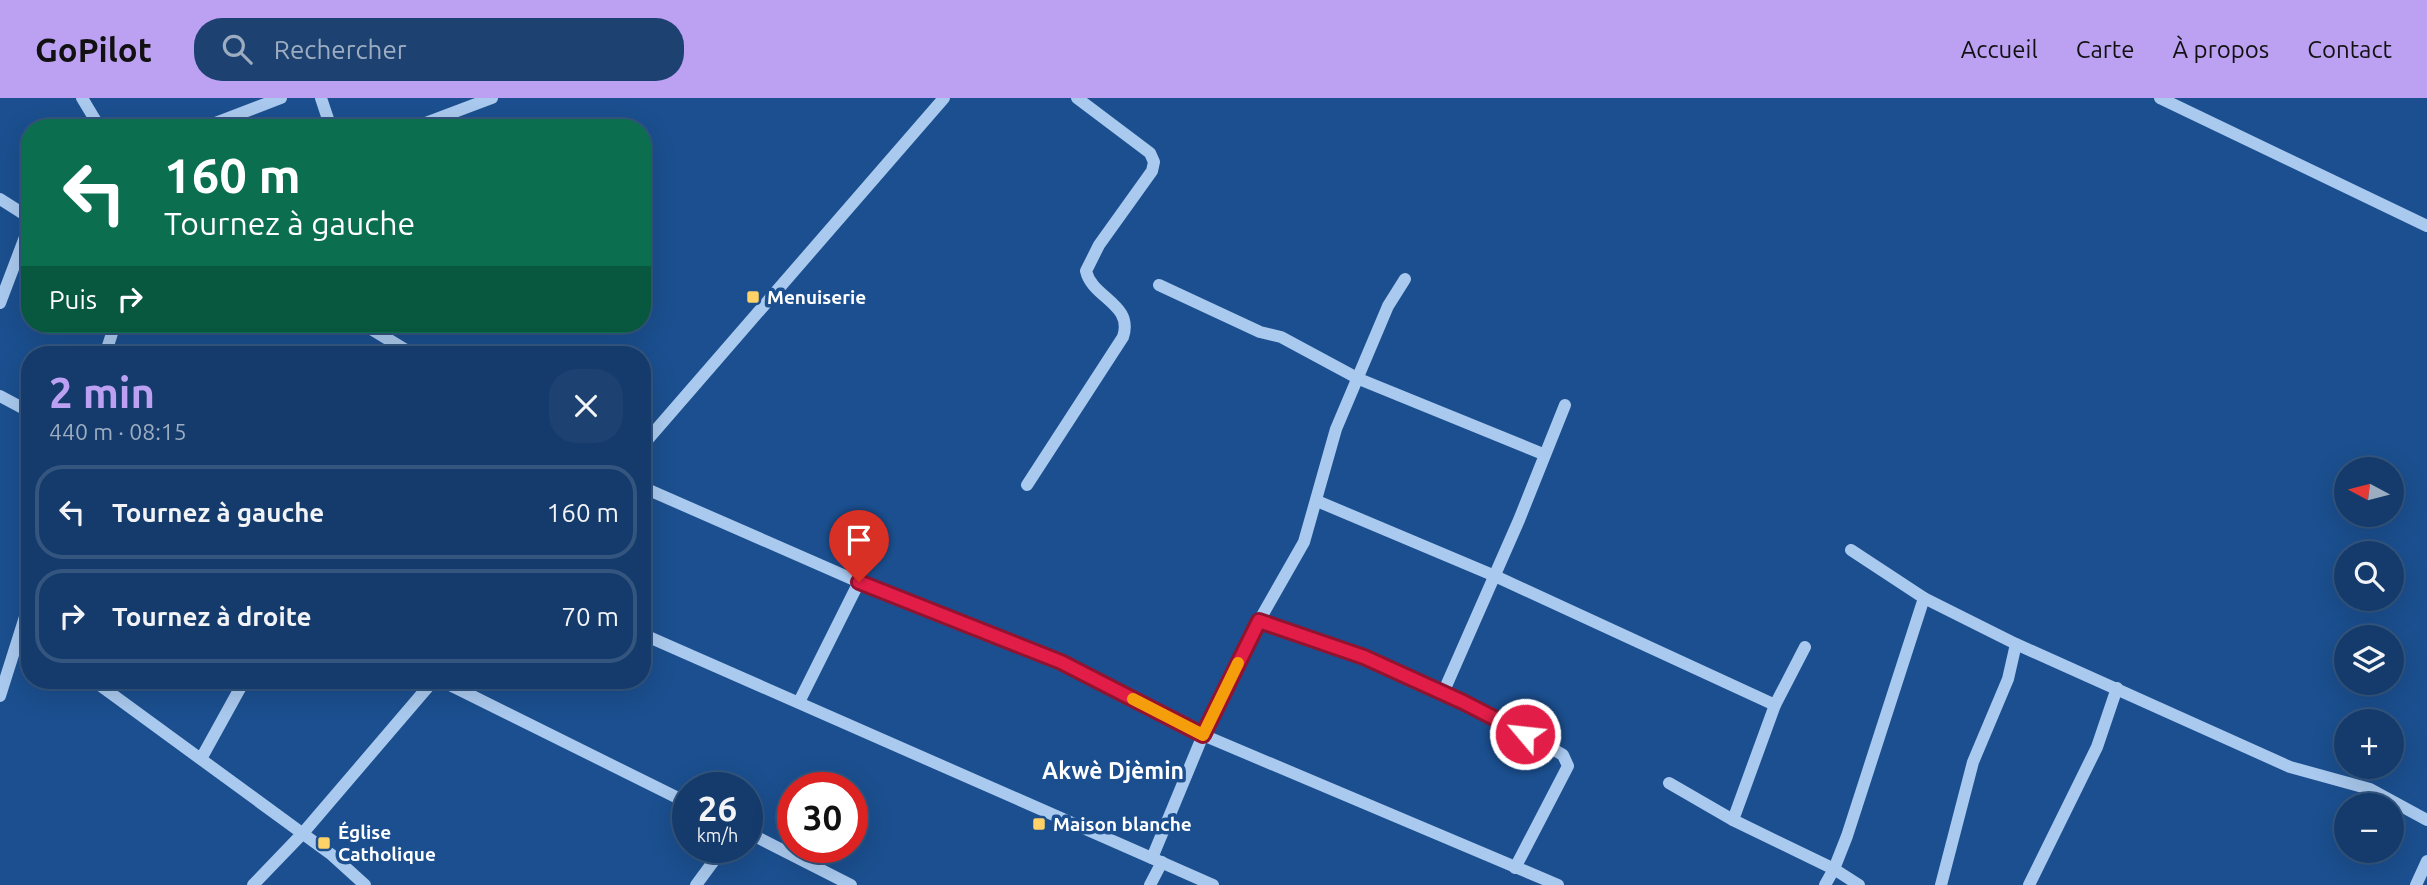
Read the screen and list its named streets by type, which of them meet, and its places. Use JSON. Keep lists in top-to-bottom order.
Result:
{
  "districts": ["Akwè Djèmin"],
  "places": {
    "transit": ["Menuiserie", "Maison blanche", "Église Catholique"]
  },
  "north": "left",
  "page": {
    "header": "GoPilot",
    "search": "Rechercher",
    "nav": [
      "Accueil",
      "Carte",
      "À propos",
      "Contact"
    ],
    "turn": ["160 m", "Tournez à gauche"],
    "then": "Puis",
    "heading": ["2 min", "440 m · 08:15"],
    "map_buttons": ["+", "−"],
    "list": [
      {
        "name": "Tournez à gauche",
        "value": "160 m"
      },
      {
        "name": "Tournez à droite",
        "value": "70 m"
      }
    ],
    "speed": "26 km/h",
    "limit": "30"
  }
}
